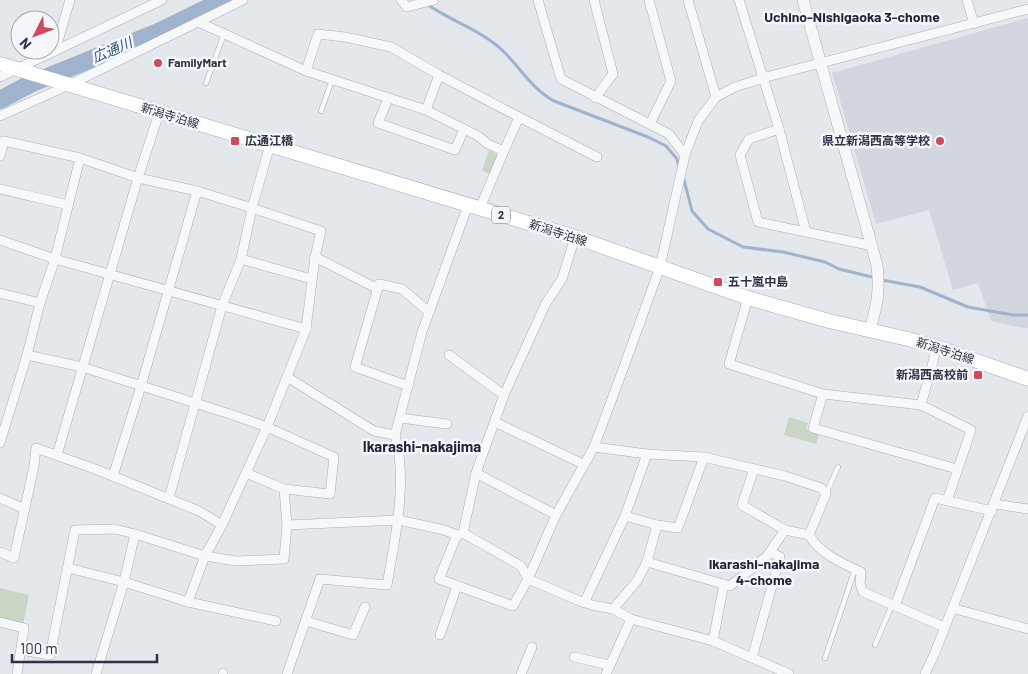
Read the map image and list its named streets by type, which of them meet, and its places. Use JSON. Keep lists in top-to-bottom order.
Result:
{
  "streets": {
    "main road": ["新潟寺泊線", "2"]
  },
  "districts": ["Uchino-Nishigaoka 3-chome", "Ikarashi-nakajima", "Ikarashi-nakajima 4-chome"],
  "water": ["広通川"],
  "places": {
    "other": ["FamilyMart", "県立新潟西高等学校"],
    "transit": ["広通江橋", "五十嵐中島", "新潟西高校前"]
  },
  "scale_bar": "100 m",
  "north": "bottom left"
}
